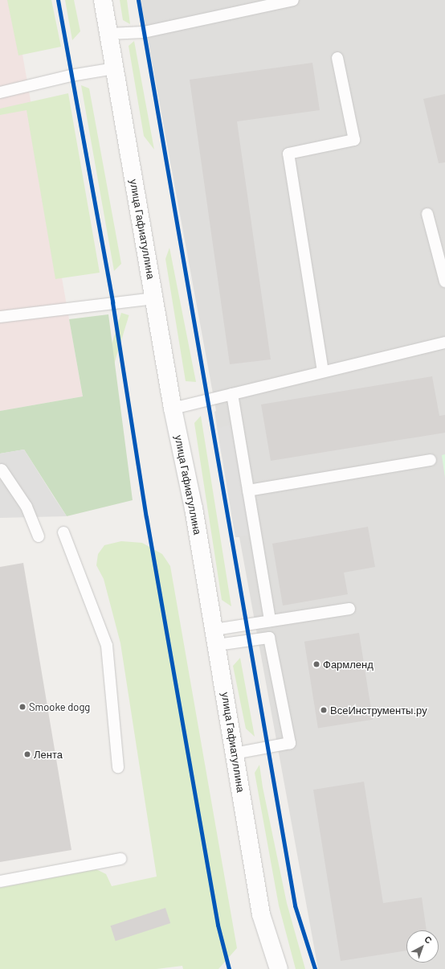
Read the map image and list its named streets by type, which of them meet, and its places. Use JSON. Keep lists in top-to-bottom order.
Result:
{
  "streets": {
    "street": ["улица Гафиатуллина"]
  },
  "places": [
    "Фармленд",
    "Smooke dogg",
    "ВсеИнструменты.ру",
    "Лента"
  ],
  "north": "top right"
}
